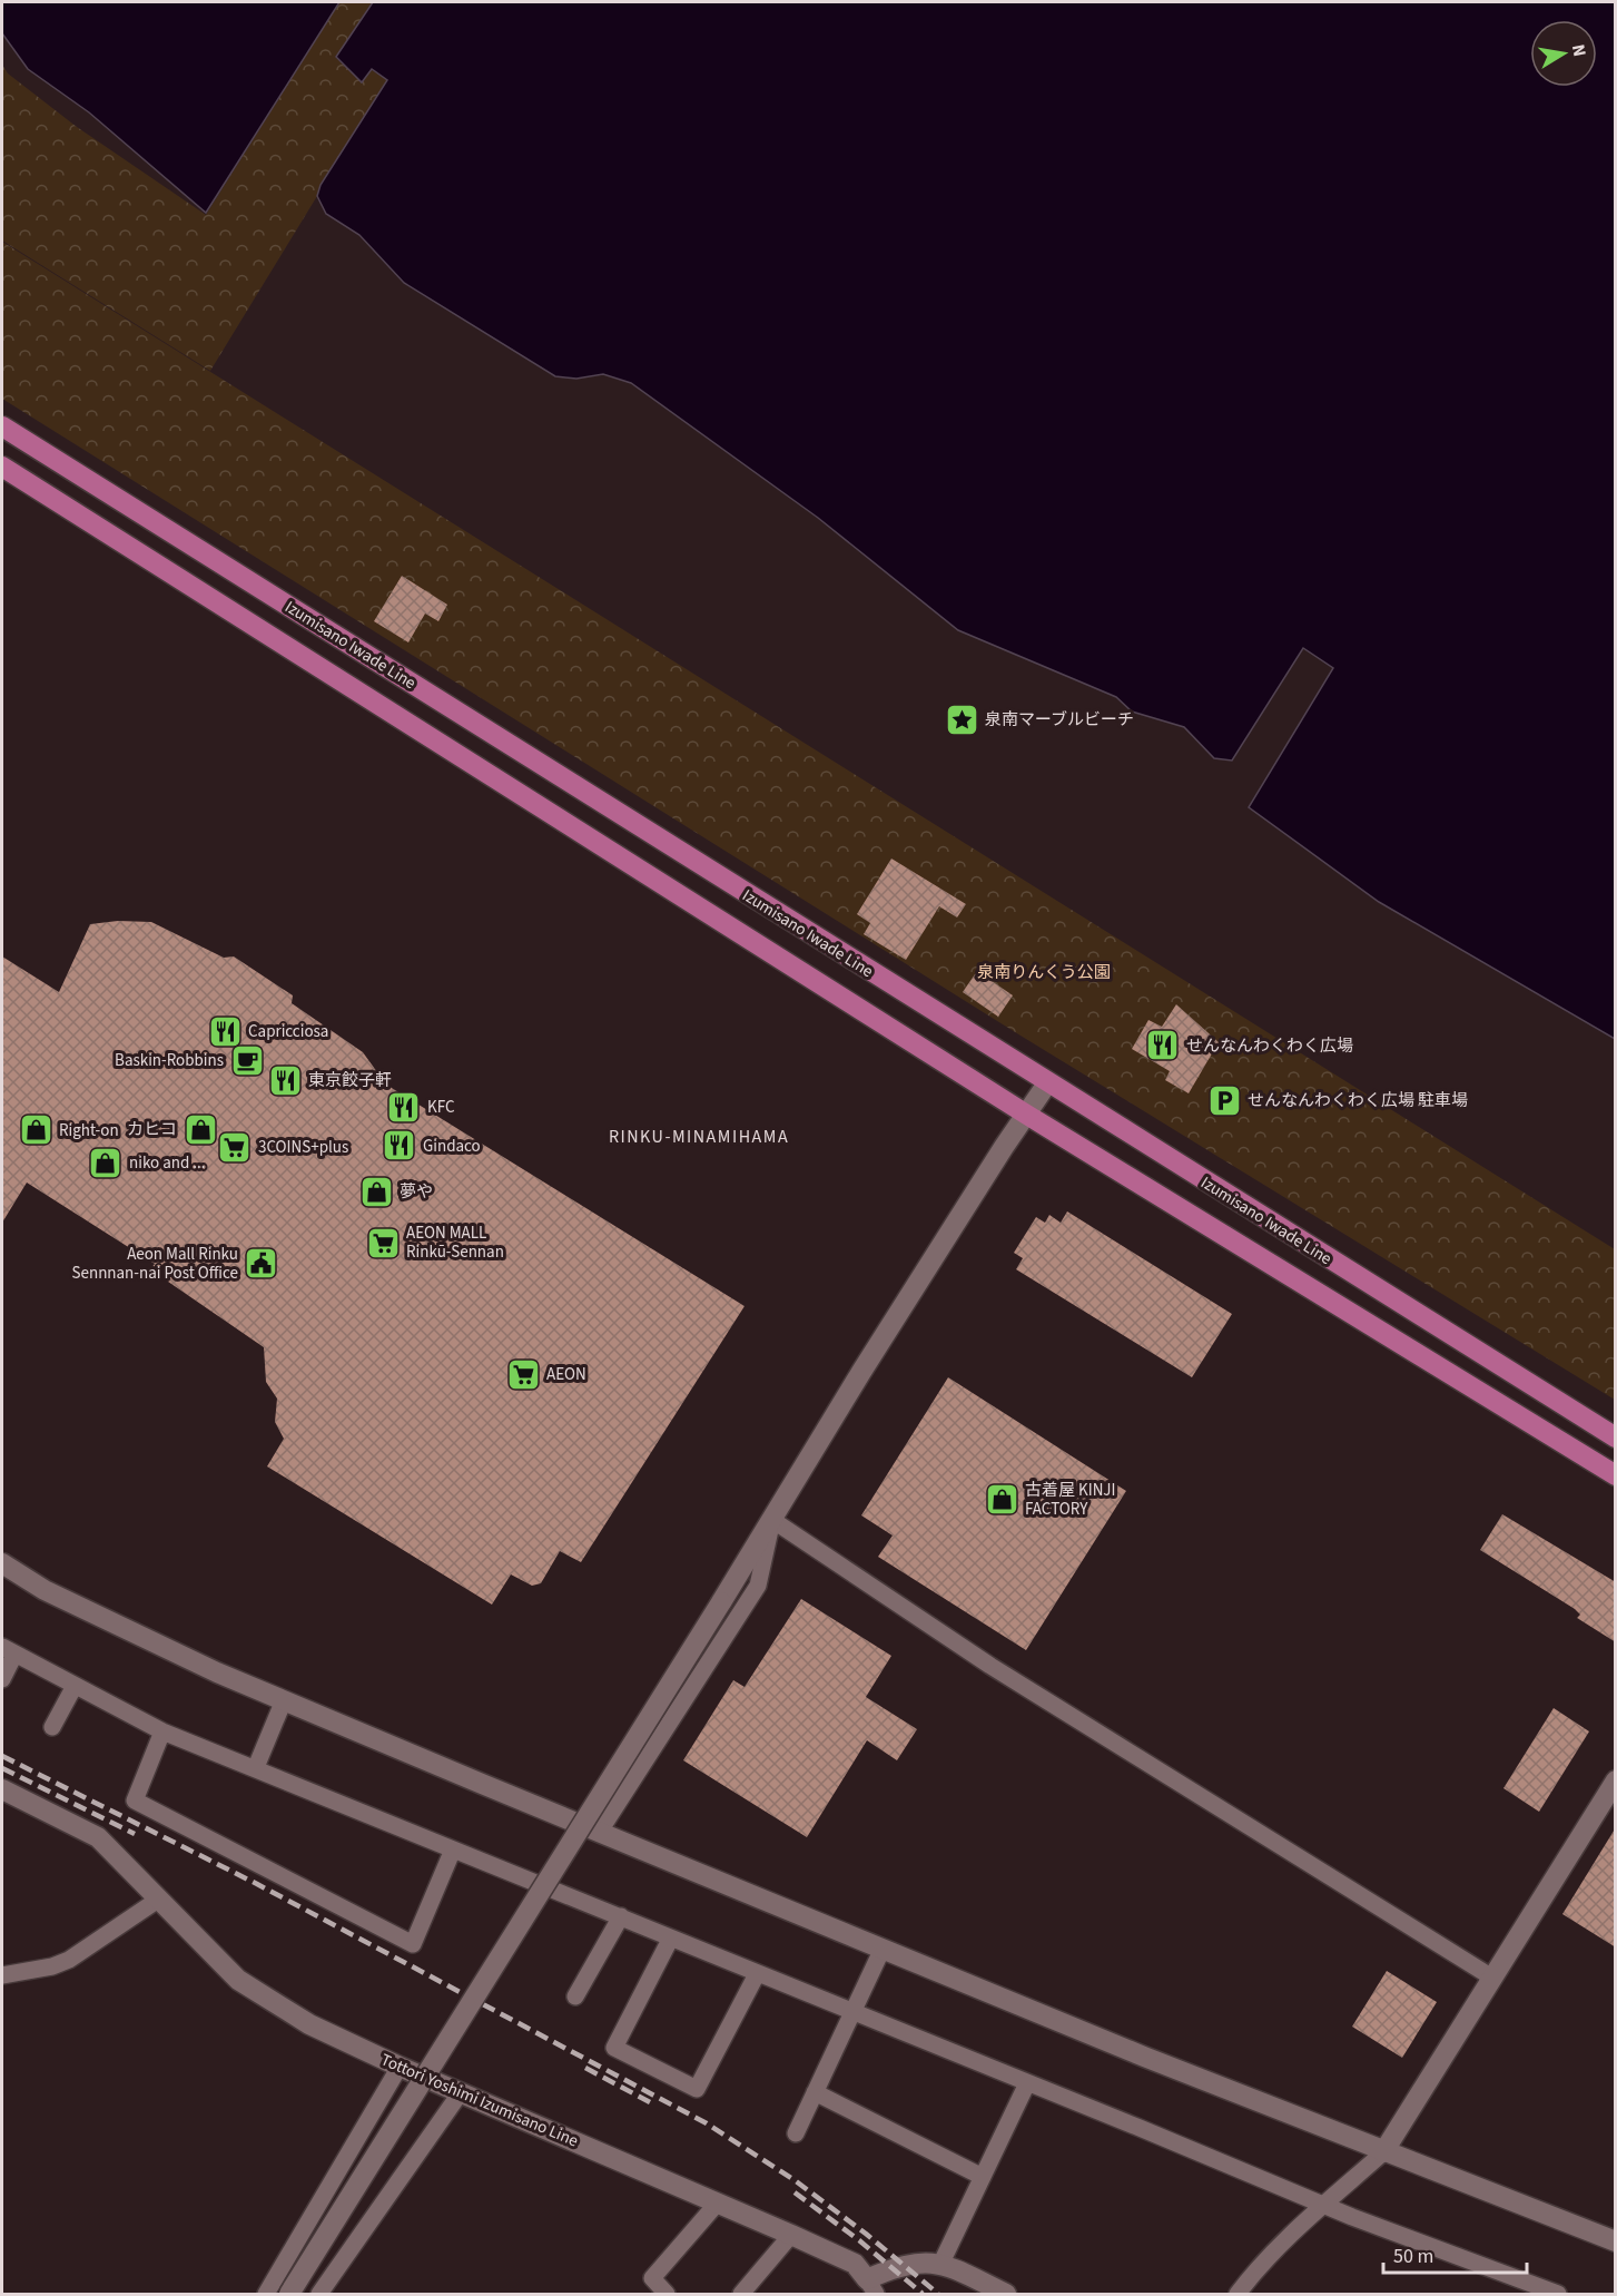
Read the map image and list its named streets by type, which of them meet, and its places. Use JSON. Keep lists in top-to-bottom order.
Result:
{
  "streets": {
    "main road": ["Izumisano Iwade Line"],
    "street": ["Tottori Yoshimi Izumisano Line"]
  },
  "districts": ["RINKU-MINAMIHAMA"],
  "parks": ["泉南りんくう公園"],
  "places": {
    "place": ["泉南マーブルビーチ"],
    "restaurant": [
      "Capricciosa",
      "せんなんわくわく広場",
      "東京餃子軒",
      "KFC",
      "Gindaco"
    ],
    "cafe": ["Baskin-Robbins"],
    "parking": ["せんなんわくわく広場 駐車場"],
    "shop": [
      "カヒコ",
      "Right-on",
      "niko and ...",
      "夢や",
      "古着屋 KINJI FACTORY"
    ],
    "supermarket": ["3COINS+plus", "AEON MALL Rinkū-Sennan", "AEON"],
    "public building": ["Aeon Mall Rinku Sennnan-nai Post Office"]
  },
  "scale_bar": "50 m",
  "north": "right"
}
